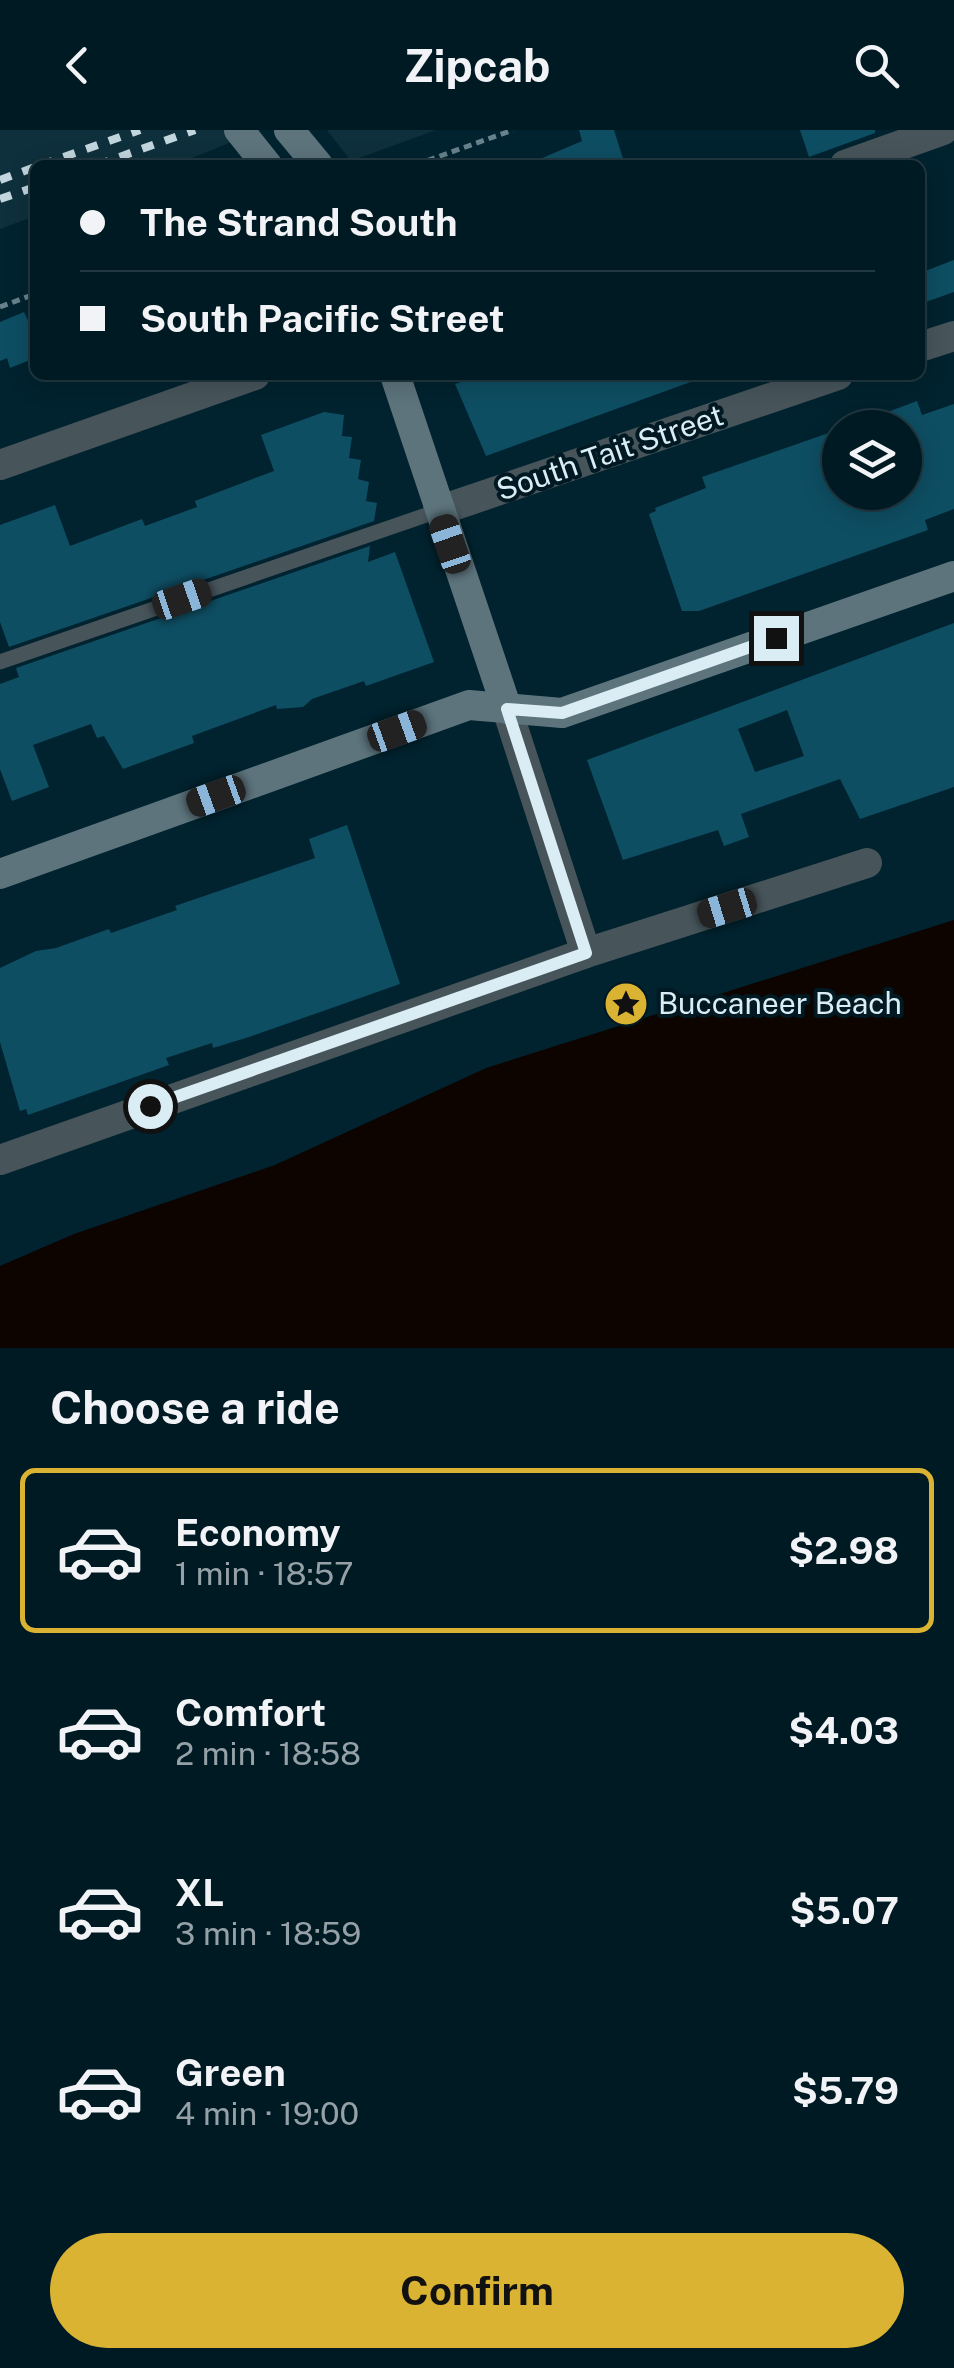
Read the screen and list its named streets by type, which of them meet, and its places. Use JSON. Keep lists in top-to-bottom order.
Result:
{
  "streets": {
    "street": ["South Tait Street"]
  },
  "places": {
    "place": ["Buccaneer Beach"]
  },
  "page": {
    "header": "Zipcab",
    "banner": ["The Strand South", "South Pacific Street"],
    "heading": "Choose a ride",
    "list": [
      {
        "name": "Economy",
        "note": "1 min · 18:57",
        "value": "$2.98"
      },
      {
        "name": "Comfort",
        "note": "2 min · 18:58",
        "value": "$4.03"
      },
      {
        "name": "XL",
        "note": "3 min · 18:59",
        "value": "$5.07"
      },
      {
        "name": "Green",
        "note": "4 min · 19:00",
        "value": "$5.79"
      }
    ],
    "buttons": "Confirm"
  }
}
